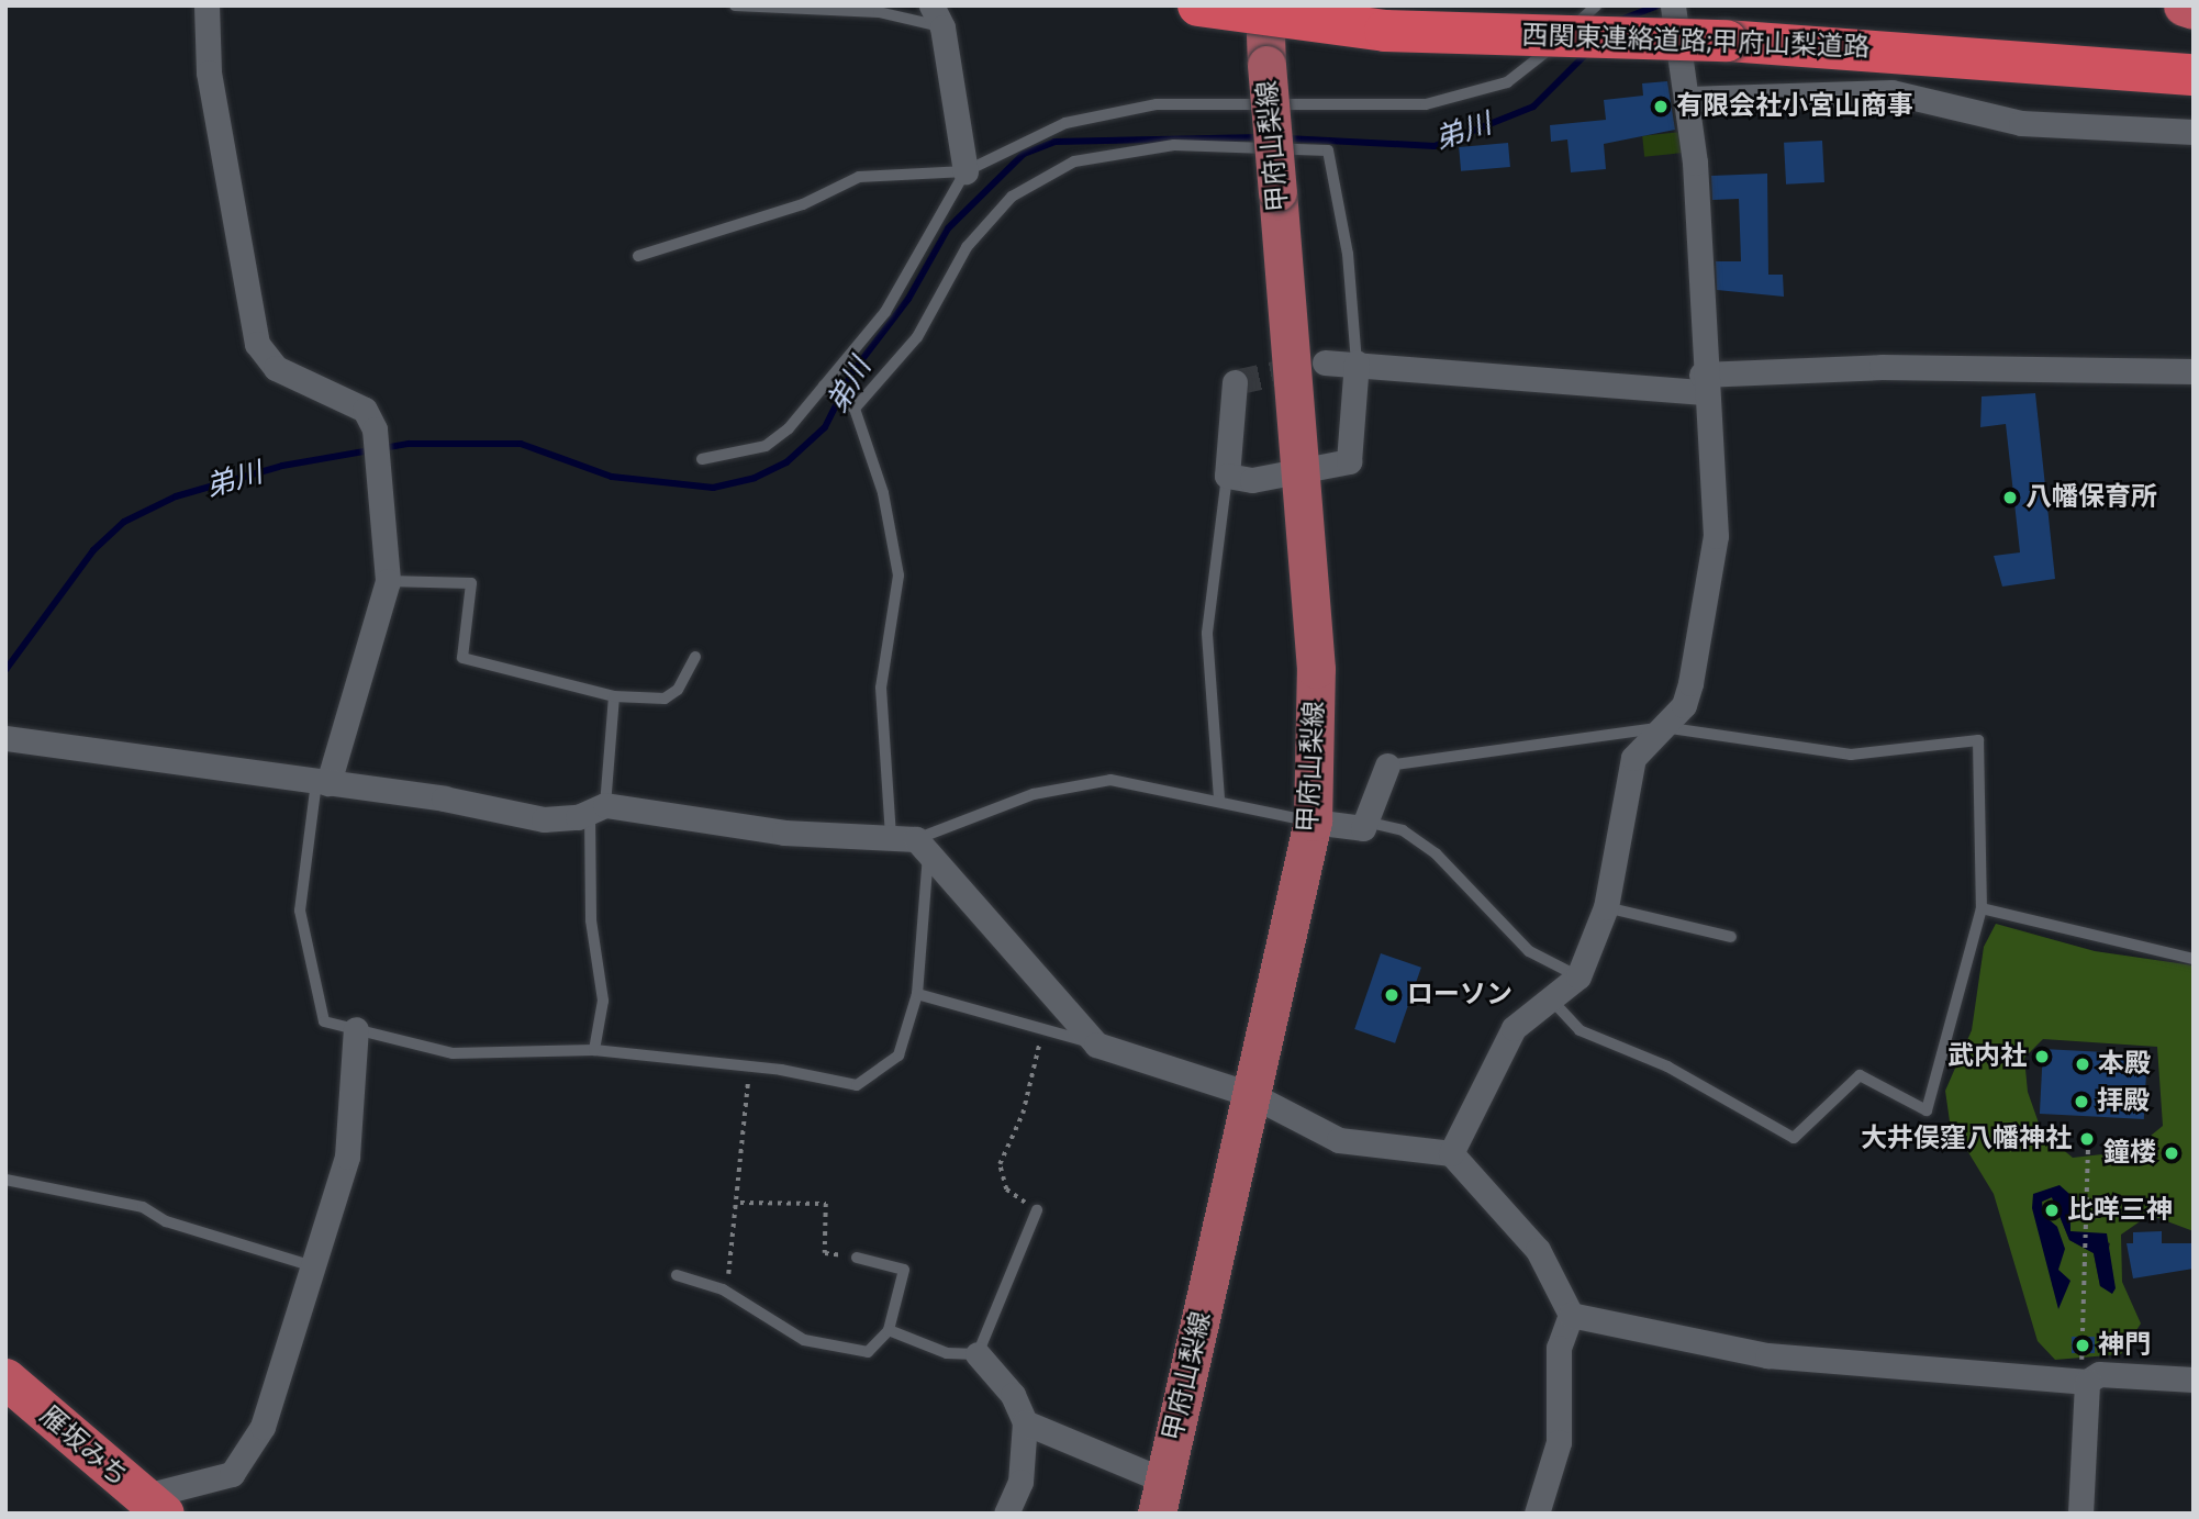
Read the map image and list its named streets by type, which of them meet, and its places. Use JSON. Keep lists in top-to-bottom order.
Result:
{
  "streets": {
    "highway": ["西関東連絡道路;甲府山梨道路", "雁坂みち"],
    "main road": ["甲府山梨線"]
  },
  "water": ["弟川"],
  "places": [
    "有限会社小宮山商事",
    "八幡保育所",
    "ローソン",
    "武内社",
    "本殿",
    "拝殿",
    "大井俣窪八幡神社",
    "鐘楼",
    "比咩三神",
    "神門"
  ]
}
